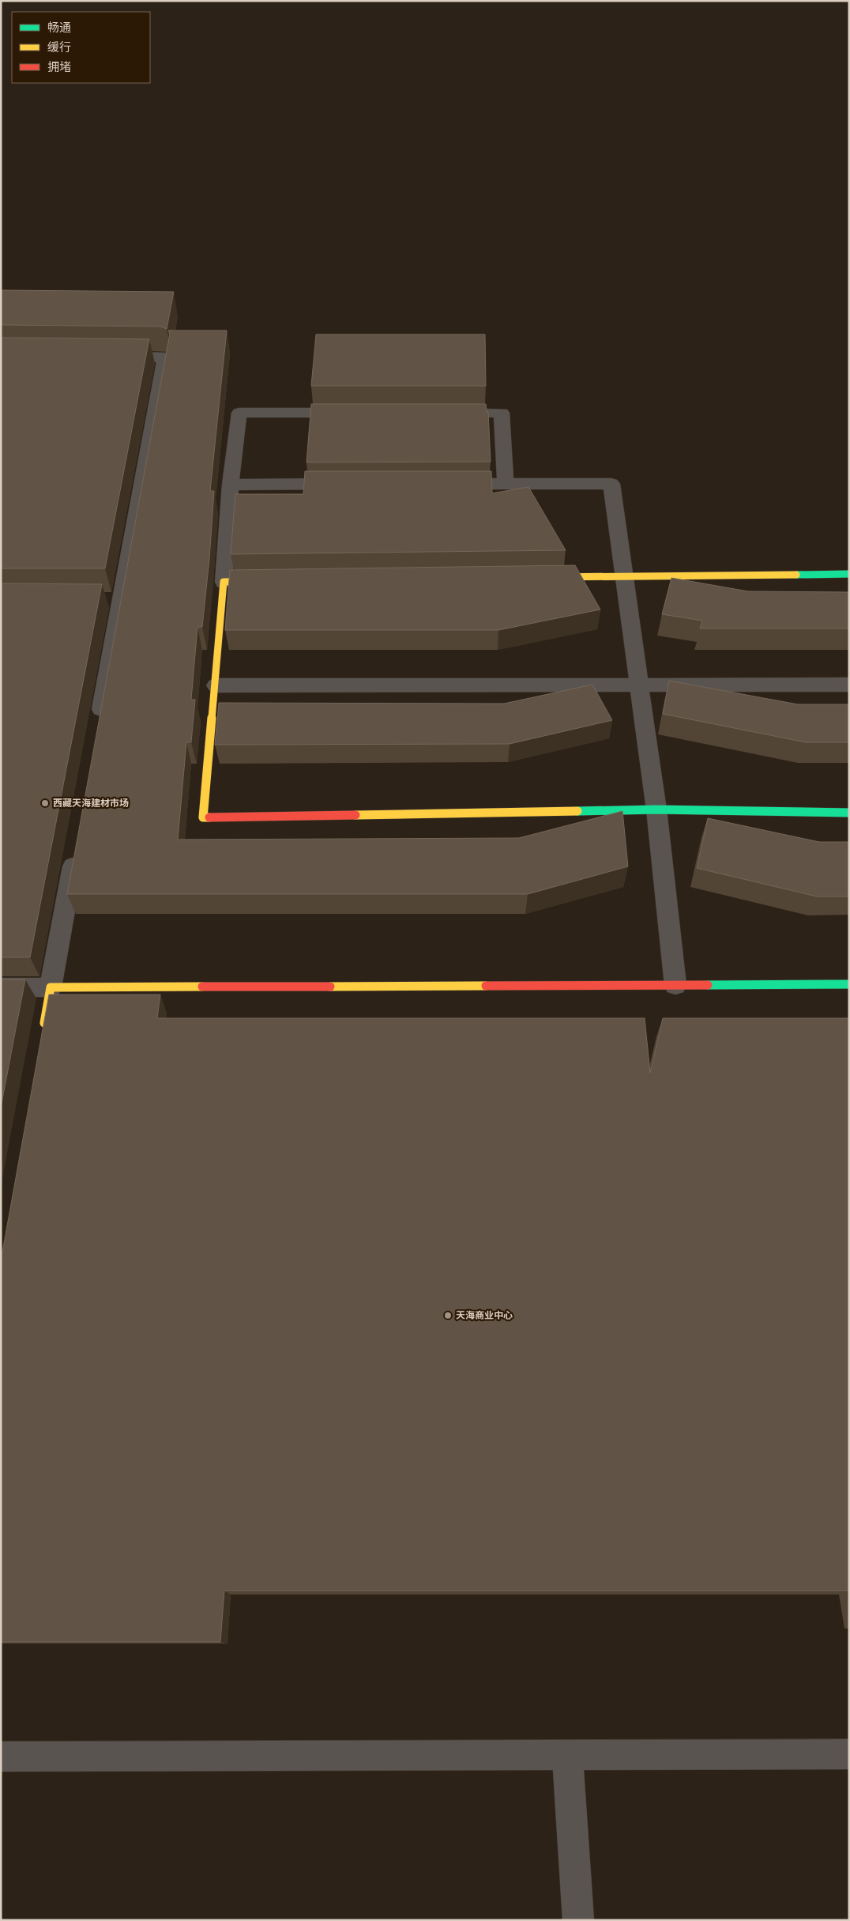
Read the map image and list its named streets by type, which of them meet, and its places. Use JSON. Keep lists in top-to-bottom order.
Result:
{
  "places": ["西藏天海建材市场", "天海商业中心"],
  "legend": ["畅通", "缓行", "拥堵"]
}
